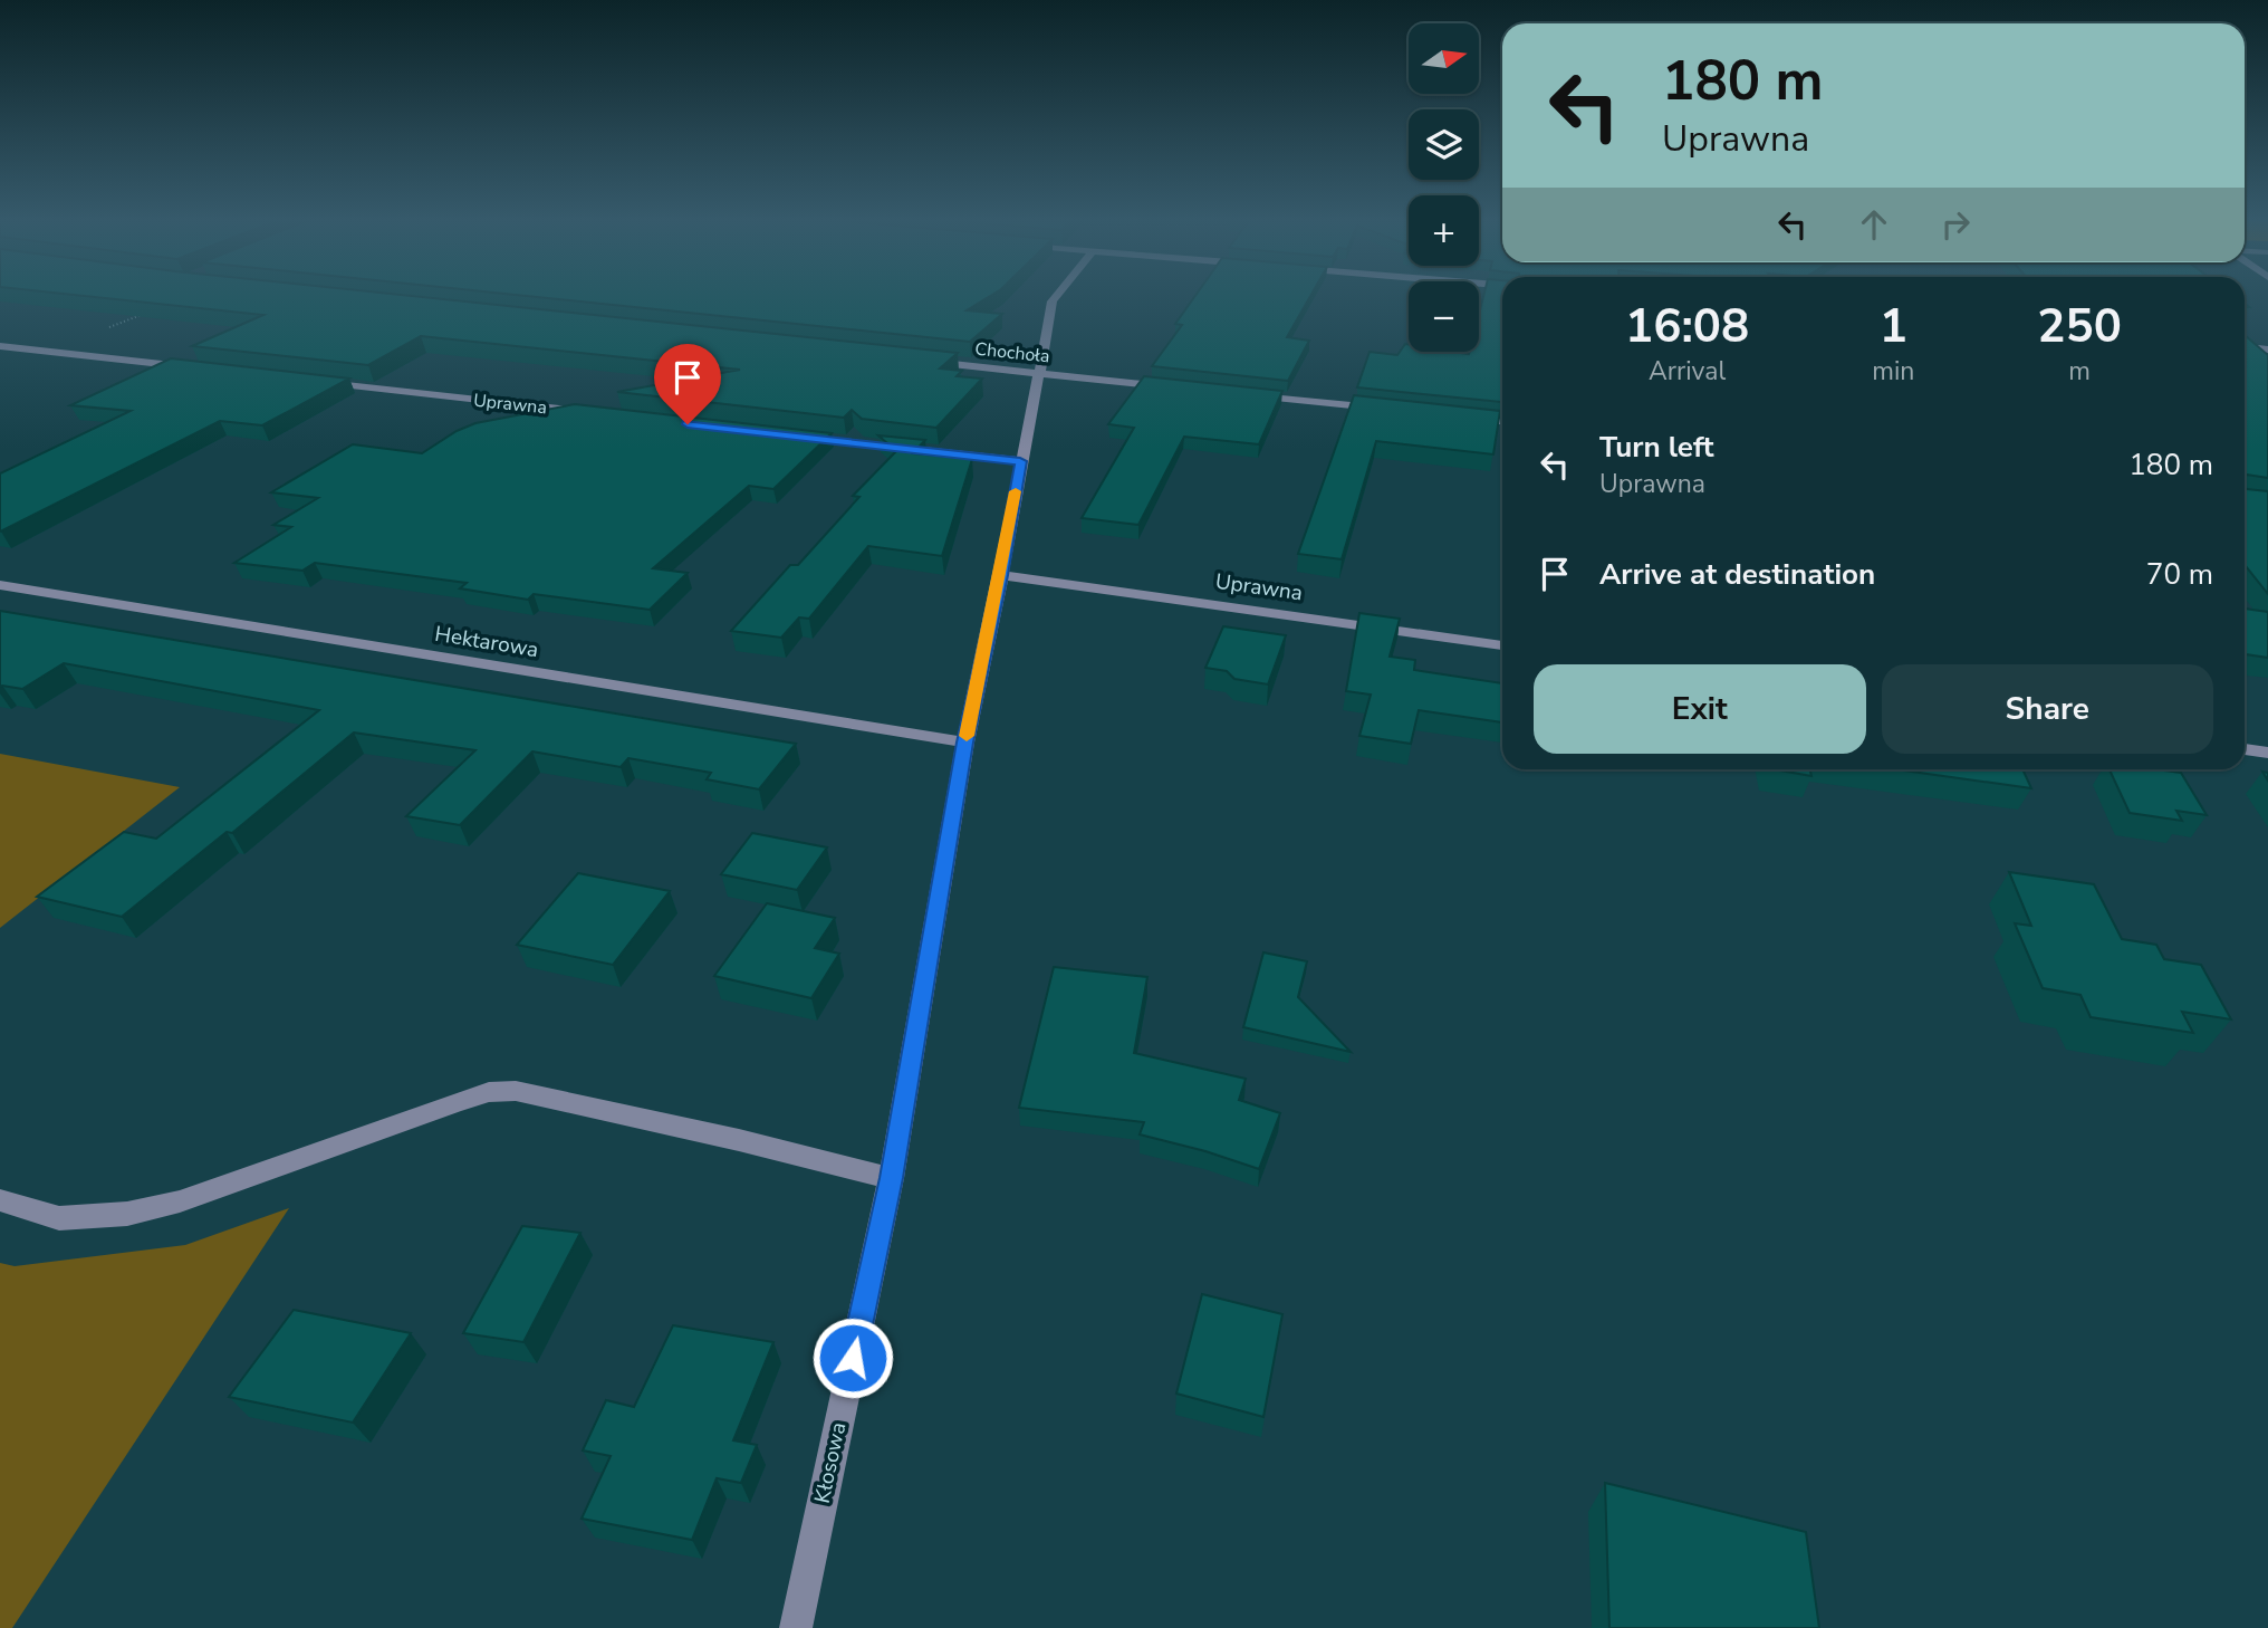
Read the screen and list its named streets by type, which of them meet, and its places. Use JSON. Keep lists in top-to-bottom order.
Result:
{
  "streets": {
    "street": [
      "Chochoła",
      "Uprawna",
      "Hektarowa",
      "Kłosowa"
    ]
  },
  "crossings": [
    ["Chochoła", "Kłosowa"],
    ["Uprawna", "Kłosowa"],
    ["Hektarowa", "Kłosowa"]
  ],
  "north": "right",
  "page": {
    "map_buttons": ["+", "−"],
    "turn": ["180 m", "Uprawna"],
    "eta": [
      "16:08",
      "Arrival",
      "1",
      "min",
      "250",
      "m"
    ],
    "list": [
      {
        "name": "Turn left",
        "note": "Uprawna",
        "value": "180 m"
      },
      {
        "name": "Arrive at destination",
        "value": "70 m"
      }
    ],
    "buttons": ["Exit", "Share"]
  }
}
